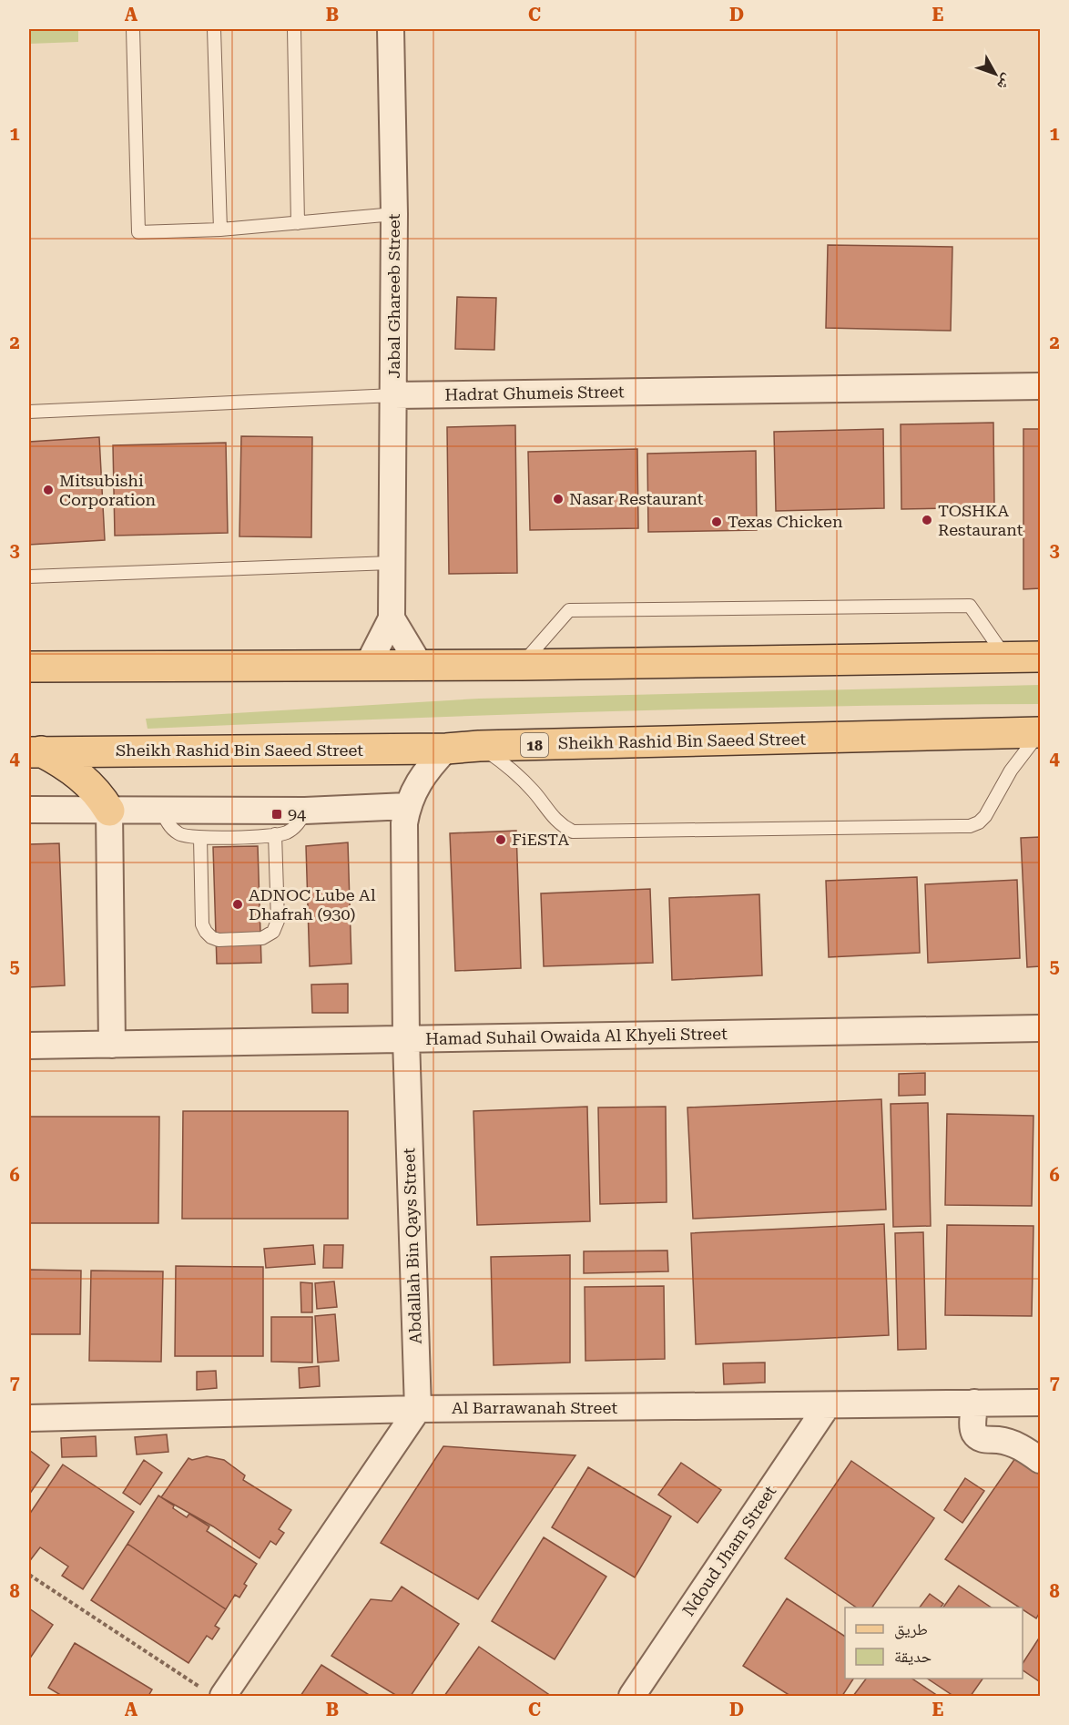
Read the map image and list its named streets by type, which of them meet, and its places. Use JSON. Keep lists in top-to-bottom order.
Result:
{
  "streets": {
    "main road": ["Sheikh Rashid Bin Saeed Street", "18"],
    "street": [
      "Jabal Ghareeb Street",
      "Hadrat Ghumeis Street",
      "Hamad Suhail Owaida Al Khyeli Street",
      "Abdallah Bin Qays Street",
      "Al Barrawanah Street",
      "Ndoud Jham Street"
    ]
  },
  "crossings": [
    ["Jabal Ghareeb Street", "Hadrat Ghumeis Street"],
    ["Sheikh Rashid Bin Saeed Street", "Abdallah Bin Qays Street"],
    ["Hamad Suhail Owaida Al Khyeli Street", "Abdallah Bin Qays Street"],
    ["Abdallah Bin Qays Street", "Al Barrawanah Street"],
    ["Al Barrawanah Street", "Ndoud Jham Street"]
  ],
  "places": {
    "other": [
      "Mitsubishi Corporation",
      "Nasar Restaurant",
      "TOSHKA Restaurant",
      "Texas Chicken",
      "FiESTA",
      "ADNOC Lube Al Dhafrah (930)"
    ],
    "transit": ["94"]
  },
  "legend": ["طريق", "حديقة"],
  "north": "bottom right",
  "grid": {
    "columns": [
      "A",
      "B",
      "C",
      "D",
      "E"
    ],
    "rows": [
      "1",
      "2",
      "3",
      "4",
      "5",
      "6",
      "7",
      "8"
    ]
  }
}
